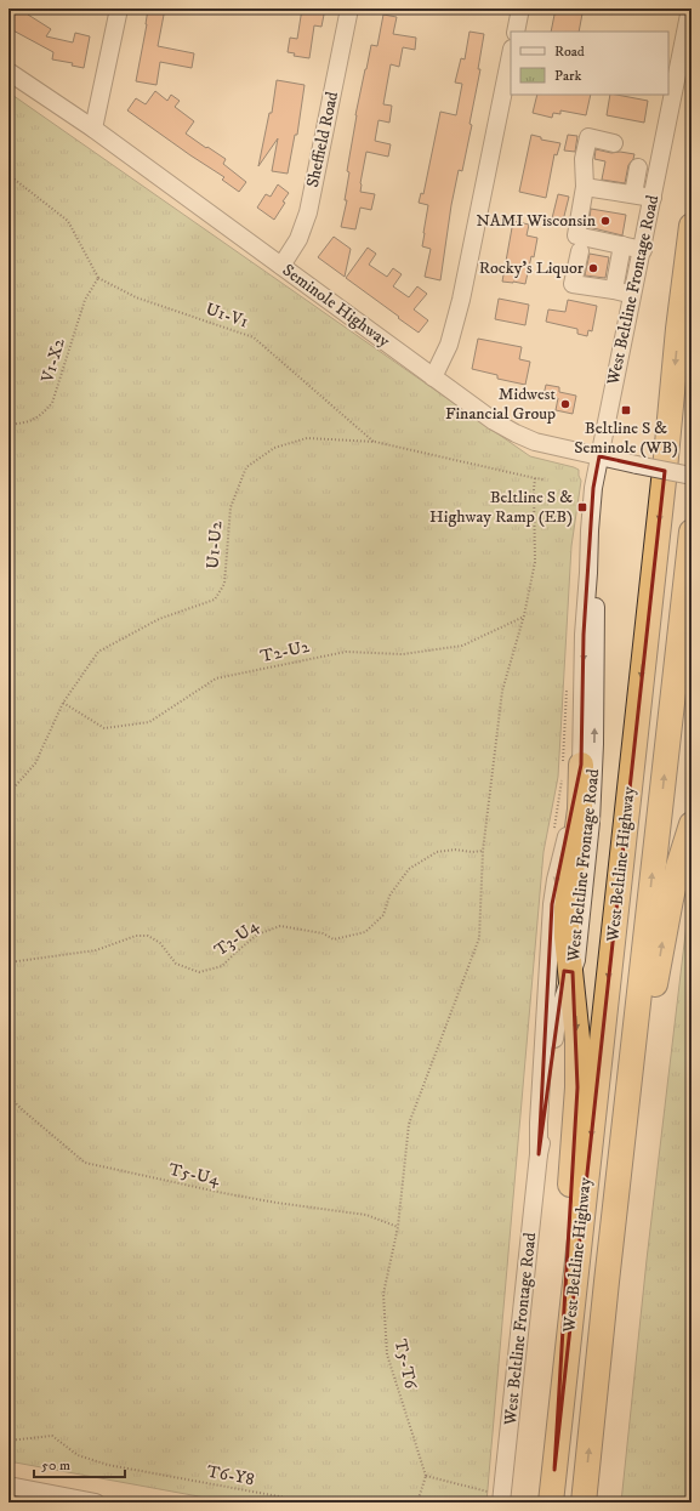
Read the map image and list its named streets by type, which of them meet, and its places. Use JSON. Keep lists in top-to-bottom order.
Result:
{
  "streets": {
    "highway": ["West Beltline Highway"],
    "street": ["Sheffield Road", "West Beltline Frontage Road", "Seminole Highway"],
    "path": [
      "U1-V1",
      "V1-X2",
      "U1-U2",
      "T2-U2",
      "T3-U4",
      "T5-U4",
      "T5-T6",
      "T6-Y8"
    ]
  },
  "crossings": [
    ["Sheffield Road", "Seminole Highway"],
    ["West Beltline Frontage Road", "Seminole Highway"],
    ["U1-V1", "V1-X2"],
    ["U1-V1", "U1-U2"],
    ["U1-U2", "T2-U2"],
    ["U1-U2", "T5-T6"],
    ["T2-U2", "T5-T6"],
    ["T3-U4", "T5-T6"],
    ["T5-U4", "T5-T6"]
  ],
  "places": {
    "other": ["NAMI Wisconsin", "Rocky's Liquor", "Midwest Financial Group"],
    "transit": ["Beltline S & Seminole (WB)", "Beltline S & Highway Ramp (EB)"]
  },
  "legend": ["Road", "Park"],
  "scale_bar": "50 m"
}
